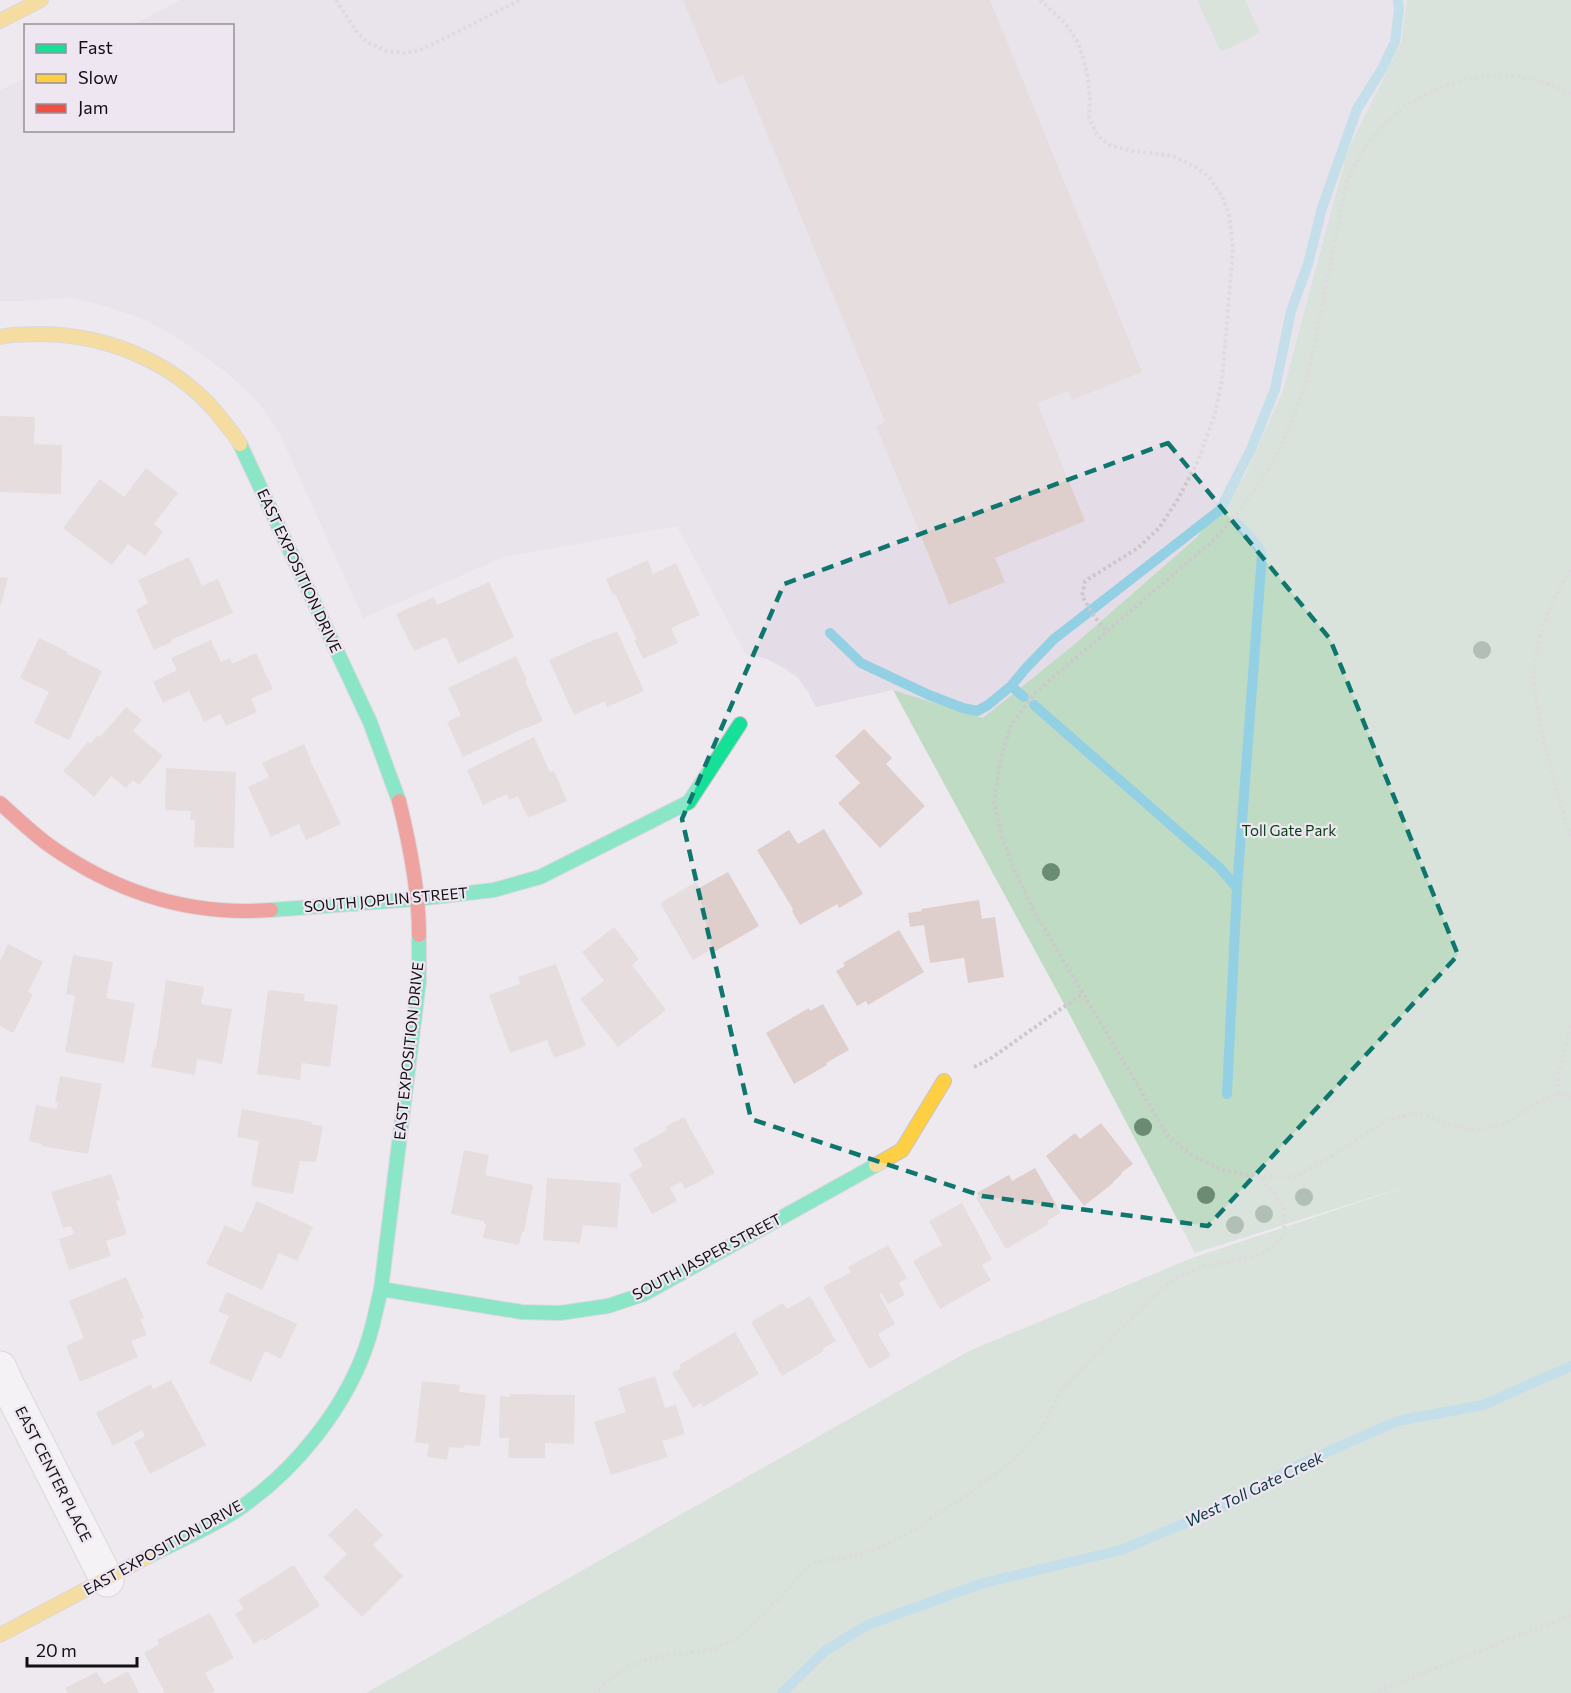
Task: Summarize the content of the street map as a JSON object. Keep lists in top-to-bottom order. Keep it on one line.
{"streets":{"street":["EAST EXPOSITION DRIVE","SOUTH JOPLIN STREET","SOUTH JASPER STREET","EAST CENTER PLACE"]},"crossings":[["EAST EXPOSITION DRIVE","SOUTH JOPLIN STREET"],["EAST EXPOSITION DRIVE","SOUTH JASPER STREET"],["EAST EXPOSITION DRIVE","EAST CENTER PLACE"]],"water":["West Toll Gate Creek"],"parks":["Toll Gate Park"],"legend":["Fast","Slow","Jam"],"scale_bar":"20 m"}
